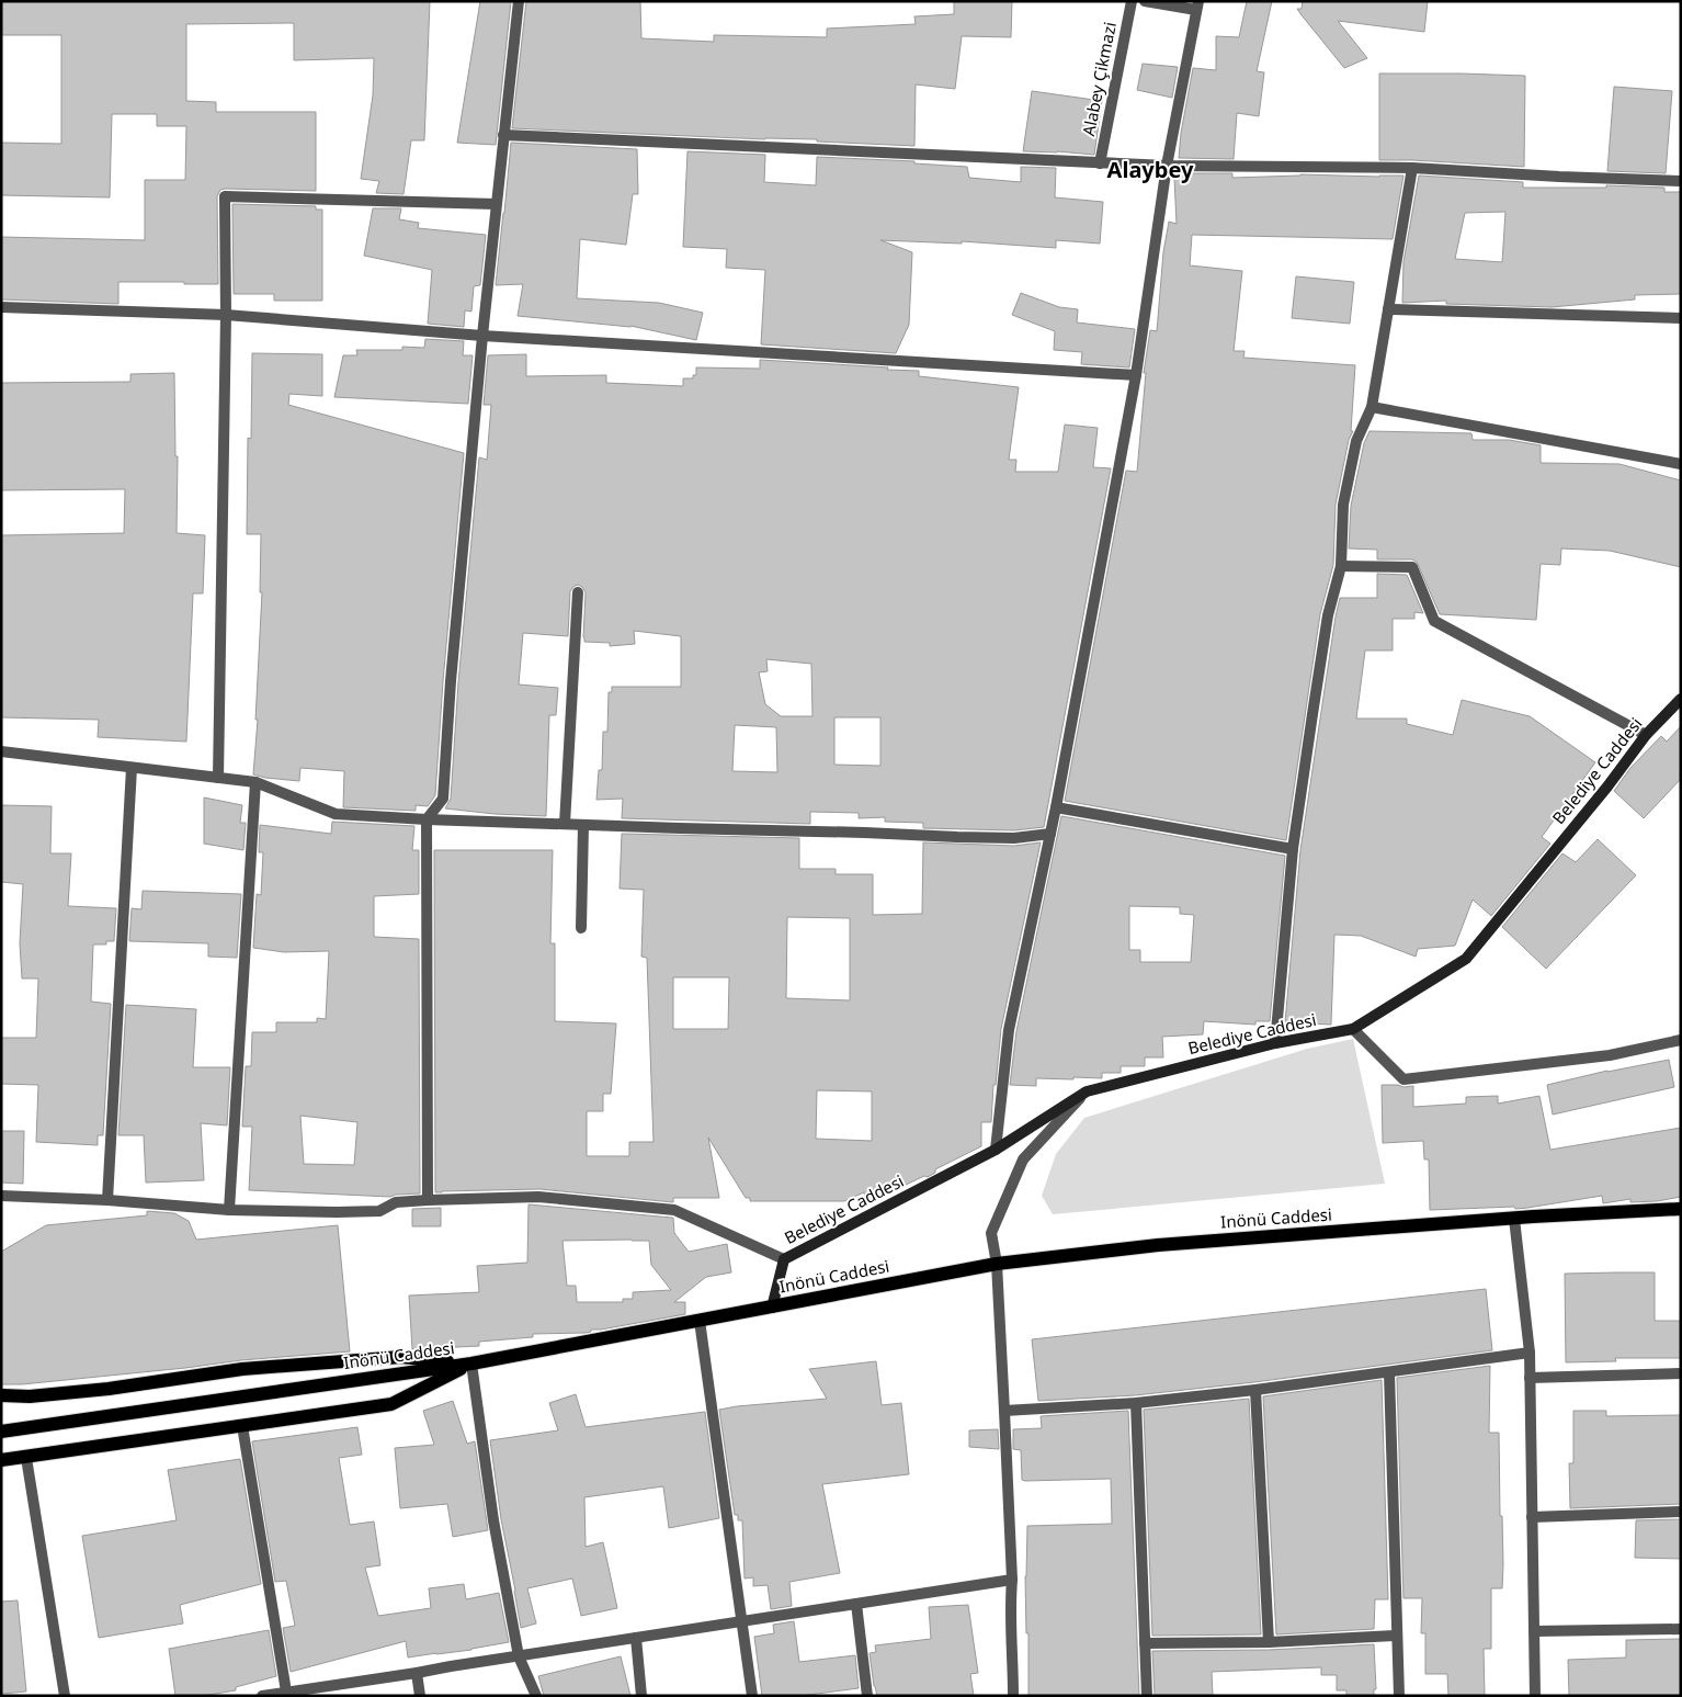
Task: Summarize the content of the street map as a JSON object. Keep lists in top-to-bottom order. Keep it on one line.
{"streets":{"main road":["Inönü Caddesi"],"street":["Alabey Çikmazi","Belediye Caddesi"]},"crossings":[["Belediye Caddesi","Inönü Caddesi"]],"districts":["Alaybey"]}
